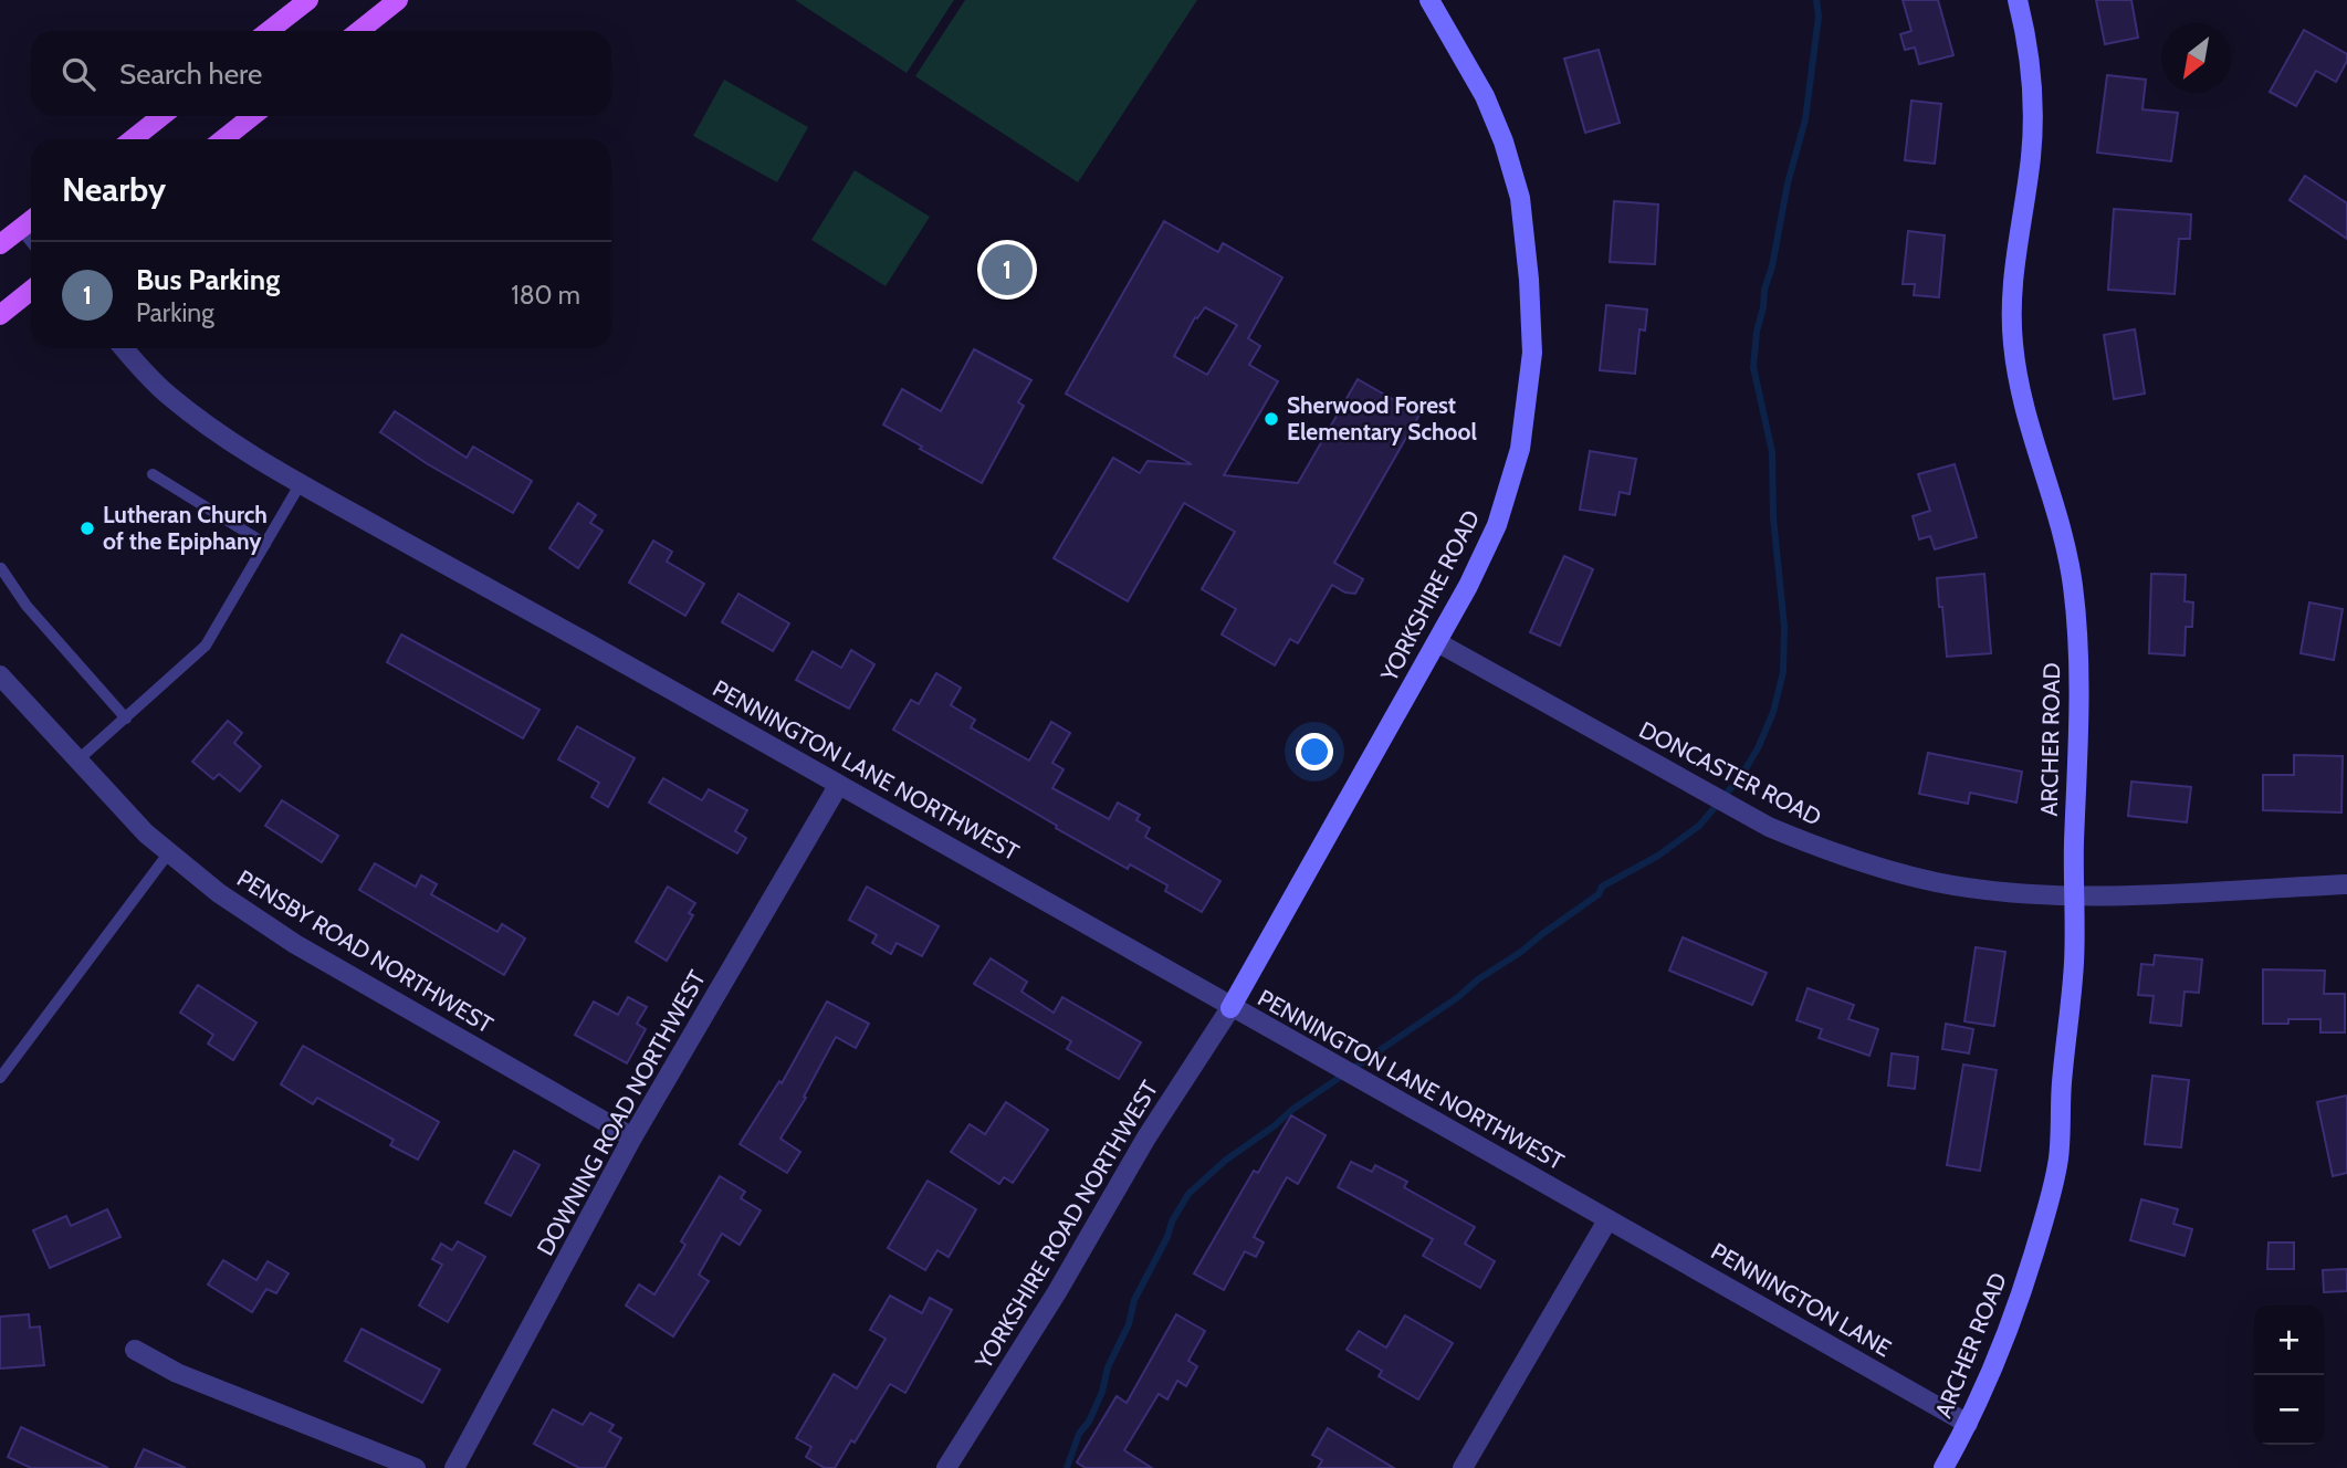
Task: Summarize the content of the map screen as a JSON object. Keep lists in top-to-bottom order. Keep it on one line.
{"streets":{"street":["YORKSHIRE ROAD","ARCHER ROAD","PENNINGTON LANE NORTHWEST","DONCASTER ROAD","PENSBY ROAD NORTHWEST","DOWNING ROAD NORTHWEST","YORKSHIRE ROAD NORTHWEST","PENNINGTON LANE"]},"crossings":[["YORKSHIRE ROAD","PENNINGTON LANE NORTHWEST"],["YORKSHIRE ROAD","DONCASTER ROAD"],["YORKSHIRE ROAD","YORKSHIRE ROAD NORTHWEST"],["ARCHER ROAD","DONCASTER ROAD"],["ARCHER ROAD","PENNINGTON LANE"],["PENNINGTON LANE NORTHWEST","DOWNING ROAD NORTHWEST"],["PENNINGTON LANE NORTHWEST","YORKSHIRE ROAD NORTHWEST"],["PENNINGTON LANE NORTHWEST","PENNINGTON LANE"],["PENSBY ROAD NORTHWEST","DOWNING ROAD NORTHWEST"]],"places":["Sherwood Forest Elementary School","Lutheran Church of the Epiphany"],"north":"bottom left","page":{"search":"Search here","heading":"Nearby","pins":"1","list":[{"mark":"1","name":"Bus Parking","note":"Parking","value":"180 m"}],"map_buttons":["+","−"]}}
